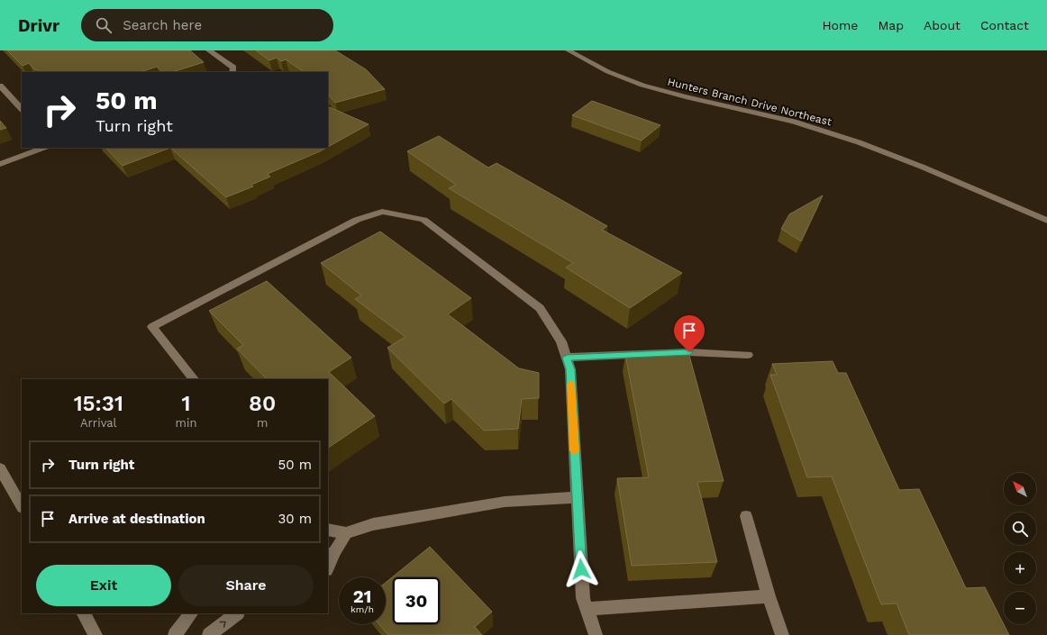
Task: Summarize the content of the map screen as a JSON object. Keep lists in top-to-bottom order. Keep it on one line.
{"streets":{"street":["Hunters Branch Drive Northeast"]},"north":"top left","page":{"header":"Drivr","search":"Search here","nav":["Home","Map","About","Contact"],"turn":["50 m","Turn right"],"eta":["15:31","Arrival","1","min","80","m"],"list":[{"name":"Turn right","value":"50 m"},{"name":"Arrive at destination","value":"30 m"}],"map_buttons":["+","−"],"buttons":["Exit","Share"],"speed":"21 km/h","limit":"30"}}
